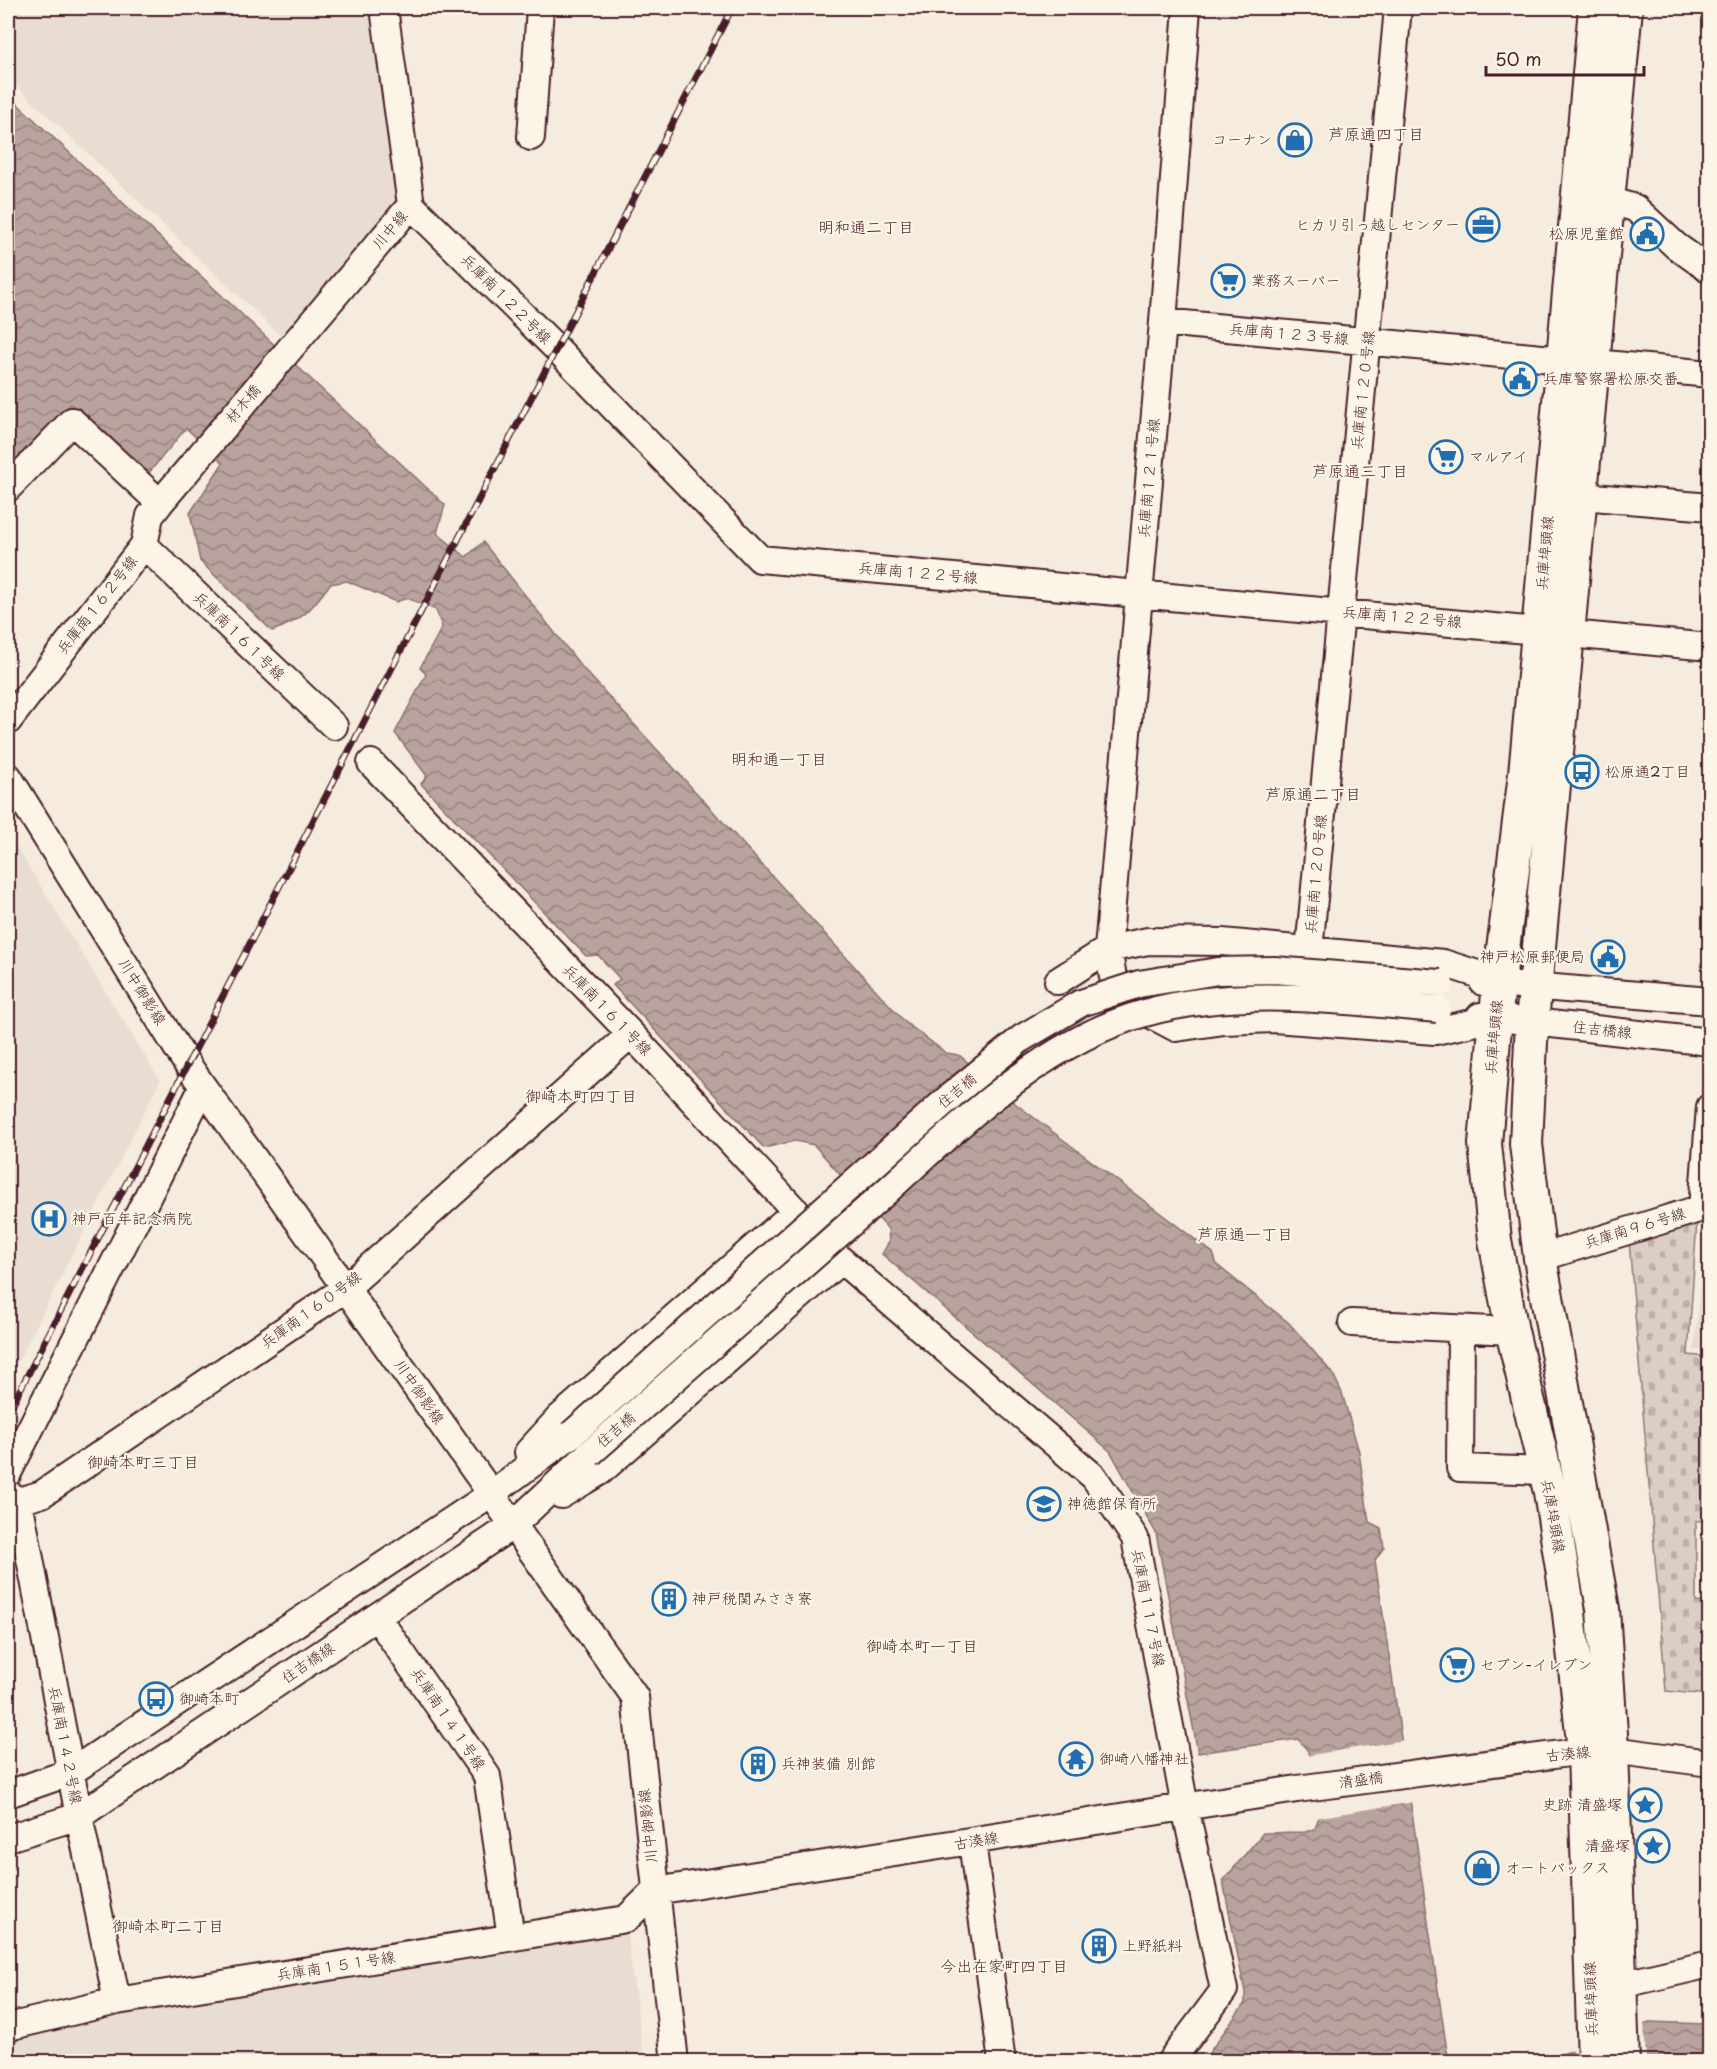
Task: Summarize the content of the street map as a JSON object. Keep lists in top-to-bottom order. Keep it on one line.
{"streets":{"main road":["兵庫埠頭線"],"street":["川中線","兵庫南１２２号線","兵庫南１２３号線","兵庫南１２０号線","材木橋","兵庫南１２１号線","兵庫南１６２号線","兵庫南１６１号線","川中御影線","住吉橋線","住吉橋","兵庫南９６号線","兵庫南１６０号線","兵庫南１１７号線","兵庫南１４１号線","兵庫南１４２号線","古湊線","清盛橋","兵庫南１５１号線"]},"crossings":[["川中線","兵庫南１２２号線"],["川中線","材木橋"],["兵庫南１２２号線","兵庫南１２０号線"],["兵庫南１２２号線","兵庫南１２１号線"],["兵庫南１２２号線","兵庫埠頭線"],["兵庫南１２３号線","兵庫南１２０号線"],["兵庫南１２３号線","兵庫南１２１号線"],["兵庫南１２３号線","兵庫埠頭線"],["材木橋","兵庫南１６２号線"],["兵庫南１２１号線","兵庫埠頭線"],["兵庫南１２１号線","住吉橋線"],["兵庫南１２１号線","住吉橋"],["兵庫埠頭線","住吉橋線"],["兵庫埠頭線","住吉橋"],["兵庫埠頭線","兵庫南９６号線"],["兵庫埠頭線","古湊線"],["兵庫南１６２号線","兵庫南１６１号線"],["兵庫南１６１号線","兵庫南１６０号線"],["兵庫南１６１号線","兵庫南１１７号線"],["川中御影線","住吉橋線"],["川中御影線","住吉橋"],["川中御影線","兵庫南１６０号線"],["川中御影線","古湊線"],["川中御影線","兵庫南１５１号線"],["住吉橋線","住吉橋"],["住吉橋線","兵庫南１４１号線"],["住吉橋線","兵庫南１４２号線"],["兵庫南１６０号線","兵庫南１４２号線"],["兵庫南１１７号線","古湊線"],["兵庫南１４１号線","兵庫南１５１号線"],["兵庫南１４２号線","兵庫南１５１号線"],["古湊線","清盛橋"],["古湊線","兵庫南１５１号線"]],"districts":["芦原通四丁目","明和通二丁目","芦原通三丁目","明和通一丁目","芦原通二丁目","御崎本町四丁目","芦原通一丁目","御崎本町三丁目","御崎本町一丁目","御崎本町二丁目","今出在家町四丁目"],"places":{"shop":["コーナン","オートバックス"],"office":["ヒカリ引っ越しセンター"],"public building":["松原児童館","兵庫警察署松原交番","神戸松原郵便局"],"supermarket":["業務スーパー","マルアイ","セブン-イレブン"],"bus stop":["松原通2丁目","御崎本町"],"hospital":["神戸百年記念病院"],"school or university":["神徳館保育所"],"building":["神戸税関みさき寮","兵神装備 別館","上野紙料"],"temple":["御崎八幡神社"],"place":["史跡 清盛塚","清盛塚"]},"scale_bar":"50 m"}
